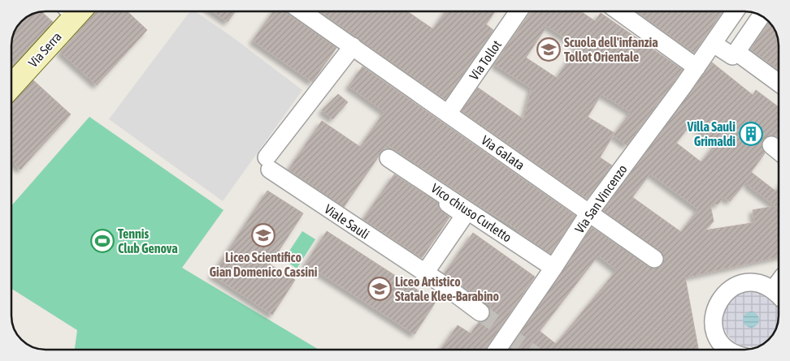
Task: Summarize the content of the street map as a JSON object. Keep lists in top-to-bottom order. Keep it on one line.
{"streets":{"main road":["Via Serra"],"street":["Via Tollot","Via Galata","Via San Vincenzo","Vico chiuso Curletto","Viale Sauli"]},"crossings":[["Via Tollot","Via Galata"],["Via Galata","Via San Vincenzo"],["Via Galata","Viale Sauli"],["Via San Vincenzo","Vico chiuso Curletto"]],"places":{"school or university":["Scuola dell'infanzia Tollot Orientale","Liceo Scientifico Gian Domenico Cassini","Liceo Artistico Statale Klee-Barabino"],"building":["Villa Sauli Grimaldi"],"sports":["Tennis Club Genova"]}}
